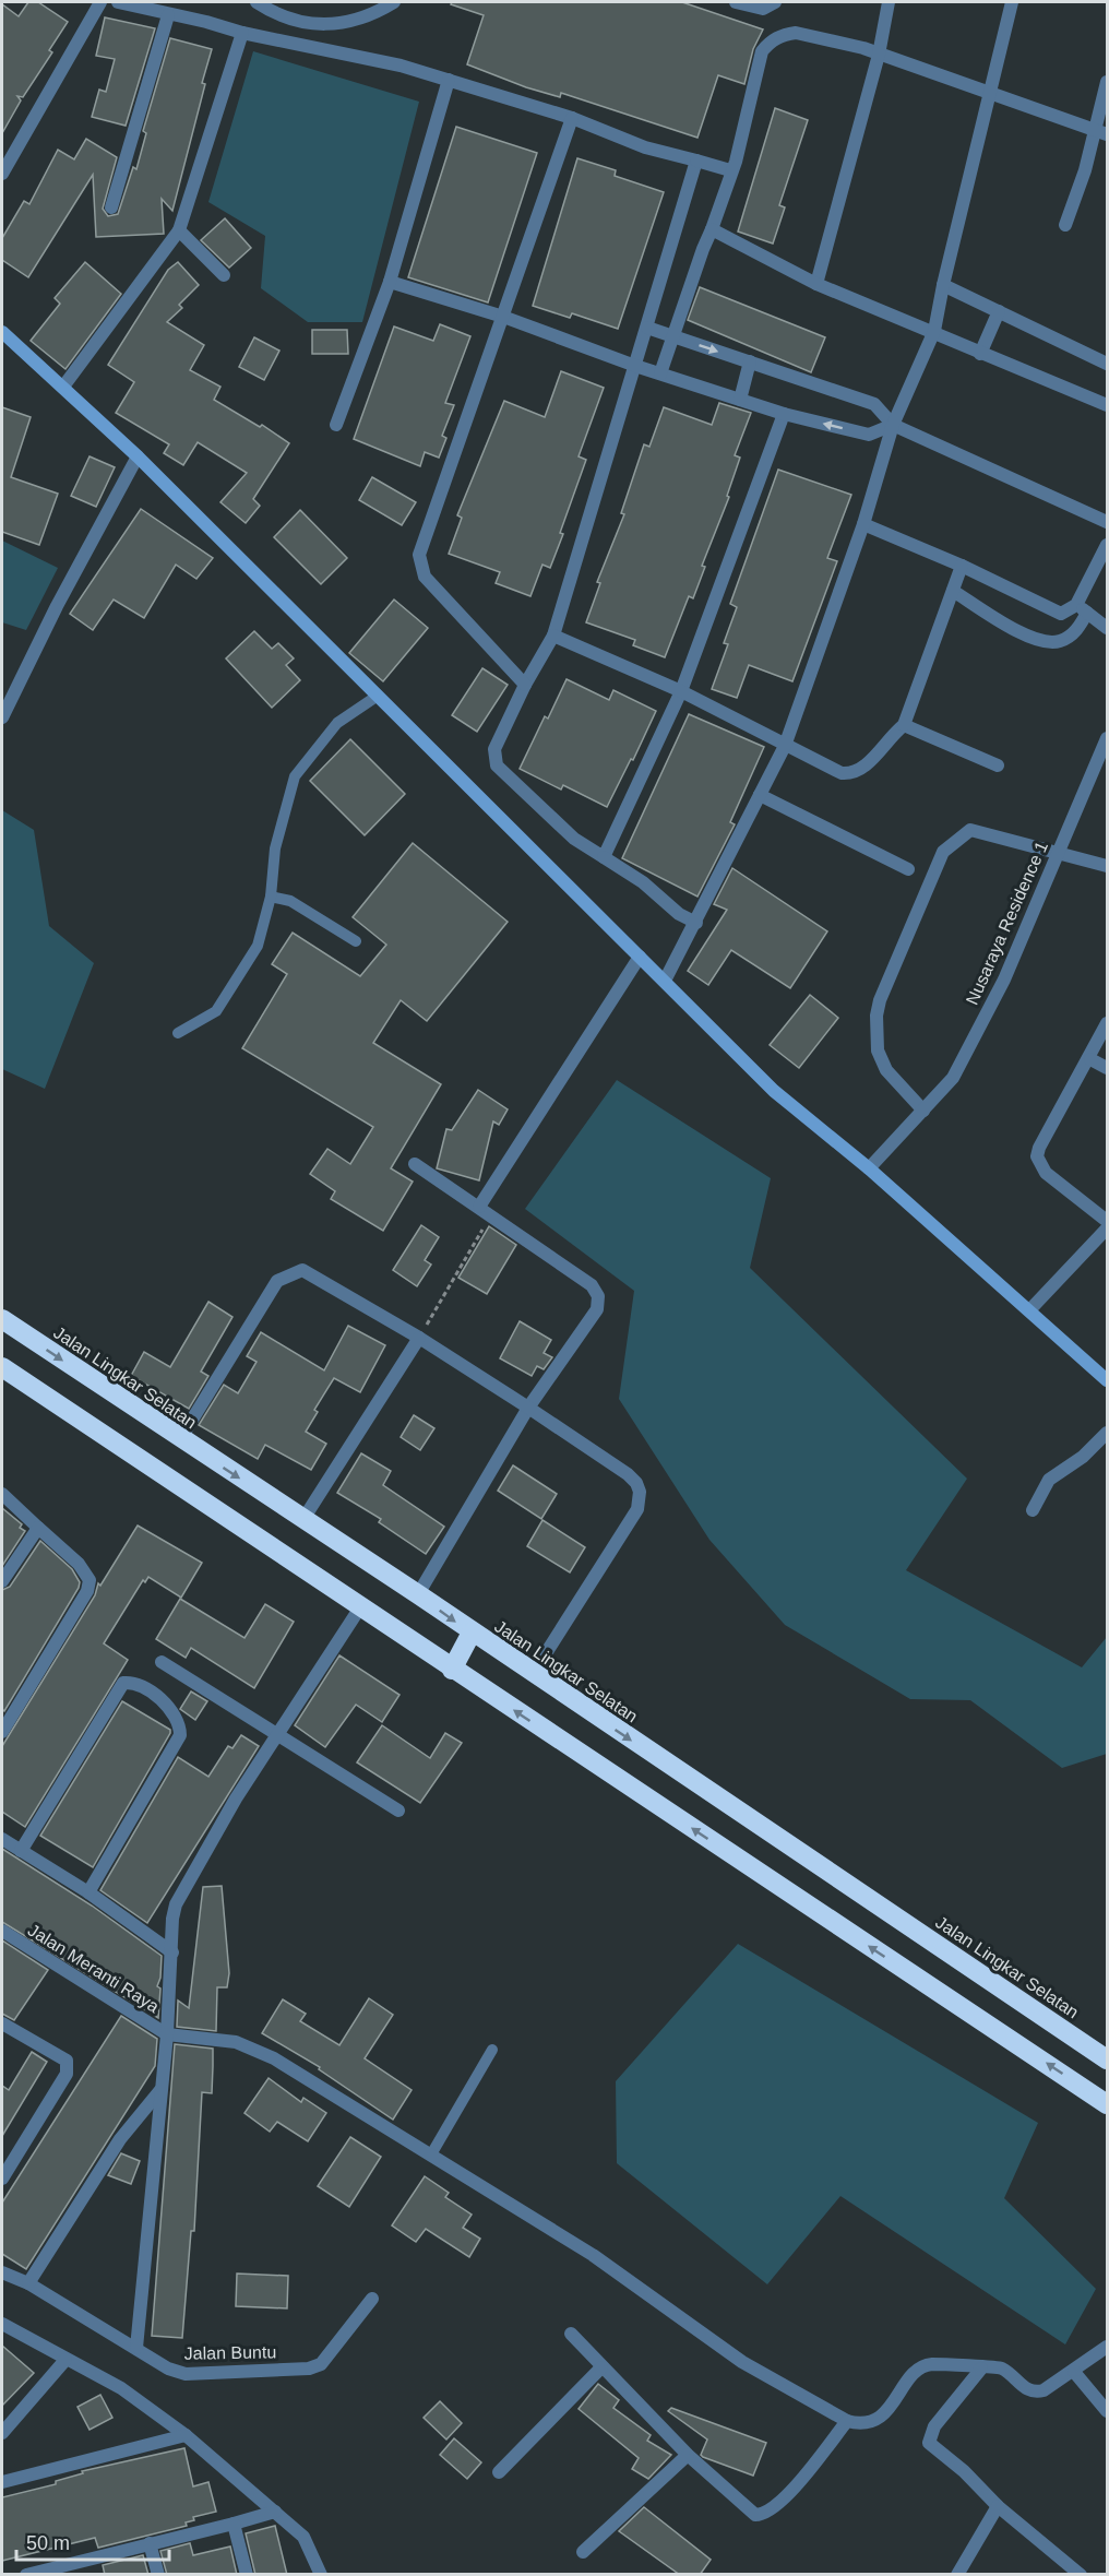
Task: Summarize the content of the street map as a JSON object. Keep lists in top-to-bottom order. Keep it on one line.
{"streets":{"highway":["Jalan Lingkar Selatan"],"street":["Nusaraya Residence 1","Jalan Meranti Raya","Jalan Buntu"]},"scale_bar":"50 m"}
